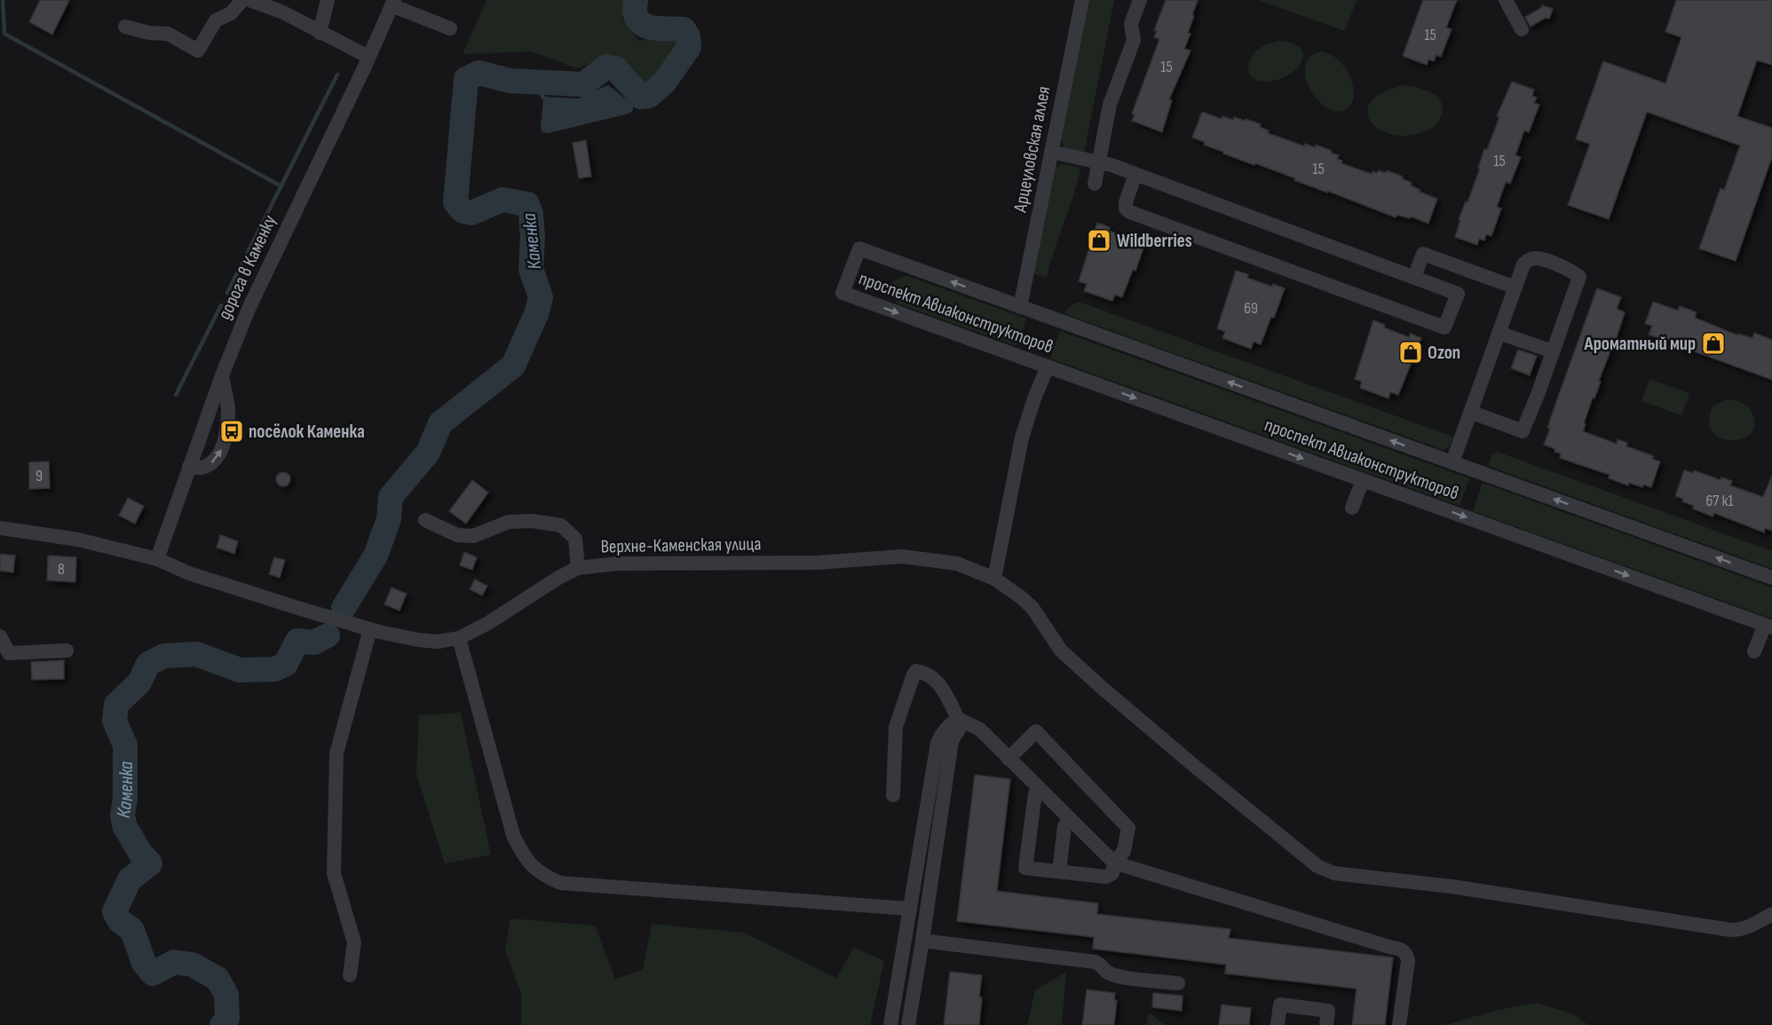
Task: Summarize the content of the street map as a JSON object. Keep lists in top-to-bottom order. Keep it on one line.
{"streets":{"street":["Арцеуловская аллея","дорога в Каменку","проспект Авиаконструкторов","Верхне-Каменская улица"]},"crossings":[["Арцеуловская аллея","проспект Авиаконструкторов"],["дорога в Каменку","Верхне-Каменская улица"]],"water":["Каменка"],"places":{"shop":["Wildberries","Ароматный мир","Ozon"],"bus stop":["посёлок Каменка"]},"house_numbers":["15","15","15","15","69","9","67 к1","8"]}
